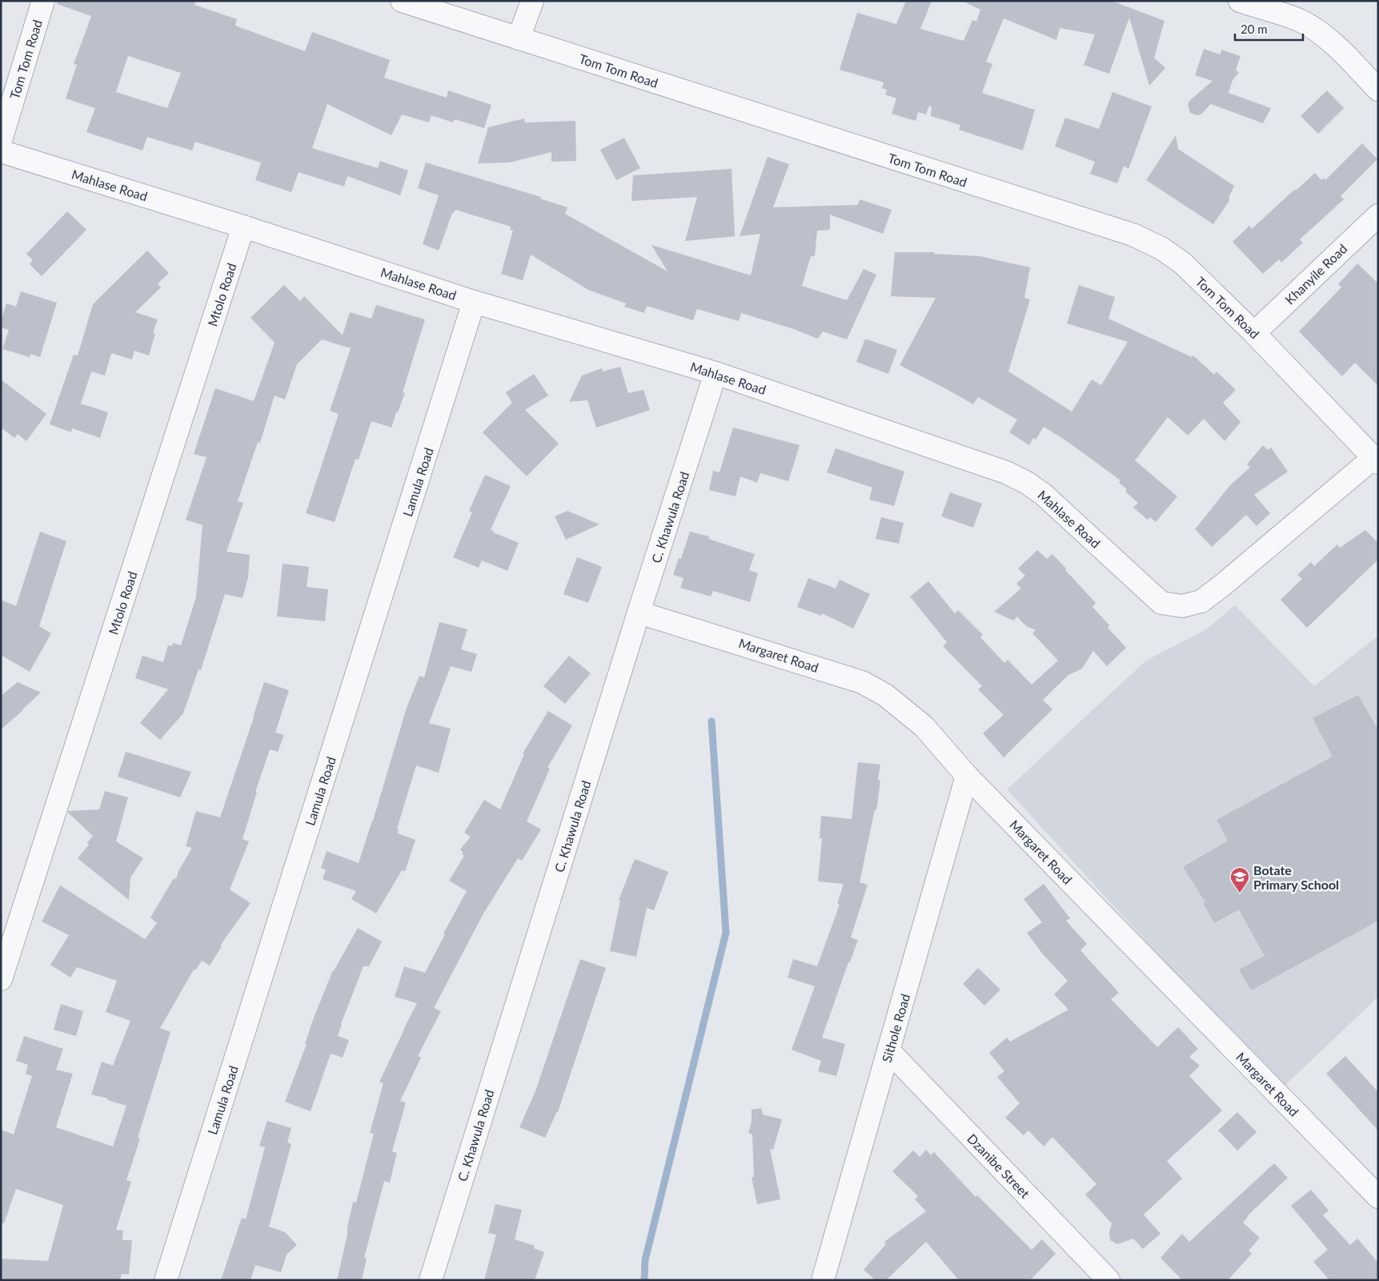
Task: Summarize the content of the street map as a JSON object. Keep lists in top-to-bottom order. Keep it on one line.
{"streets":{"street":["Tom Tom Road","Mahlase Road","Khanyile Road","Mtolo Road","Lamula Road","C. Khawula Road","Margaret Road","Sithole Road","Dzanibe Street"]},"crossings":[["Tom Tom Road","Mahlase Road"],["Tom Tom Road","Khanyile Road"],["Mahlase Road","Mtolo Road"],["Mahlase Road","Lamula Road"],["Mahlase Road","C. Khawula Road"],["C. Khawula Road","Margaret Road"],["Margaret Road","Sithole Road"],["Sithole Road","Dzanibe Street"]],"places":{"school or university":["Botate Primary School"]},"scale_bar":"20 m"}
